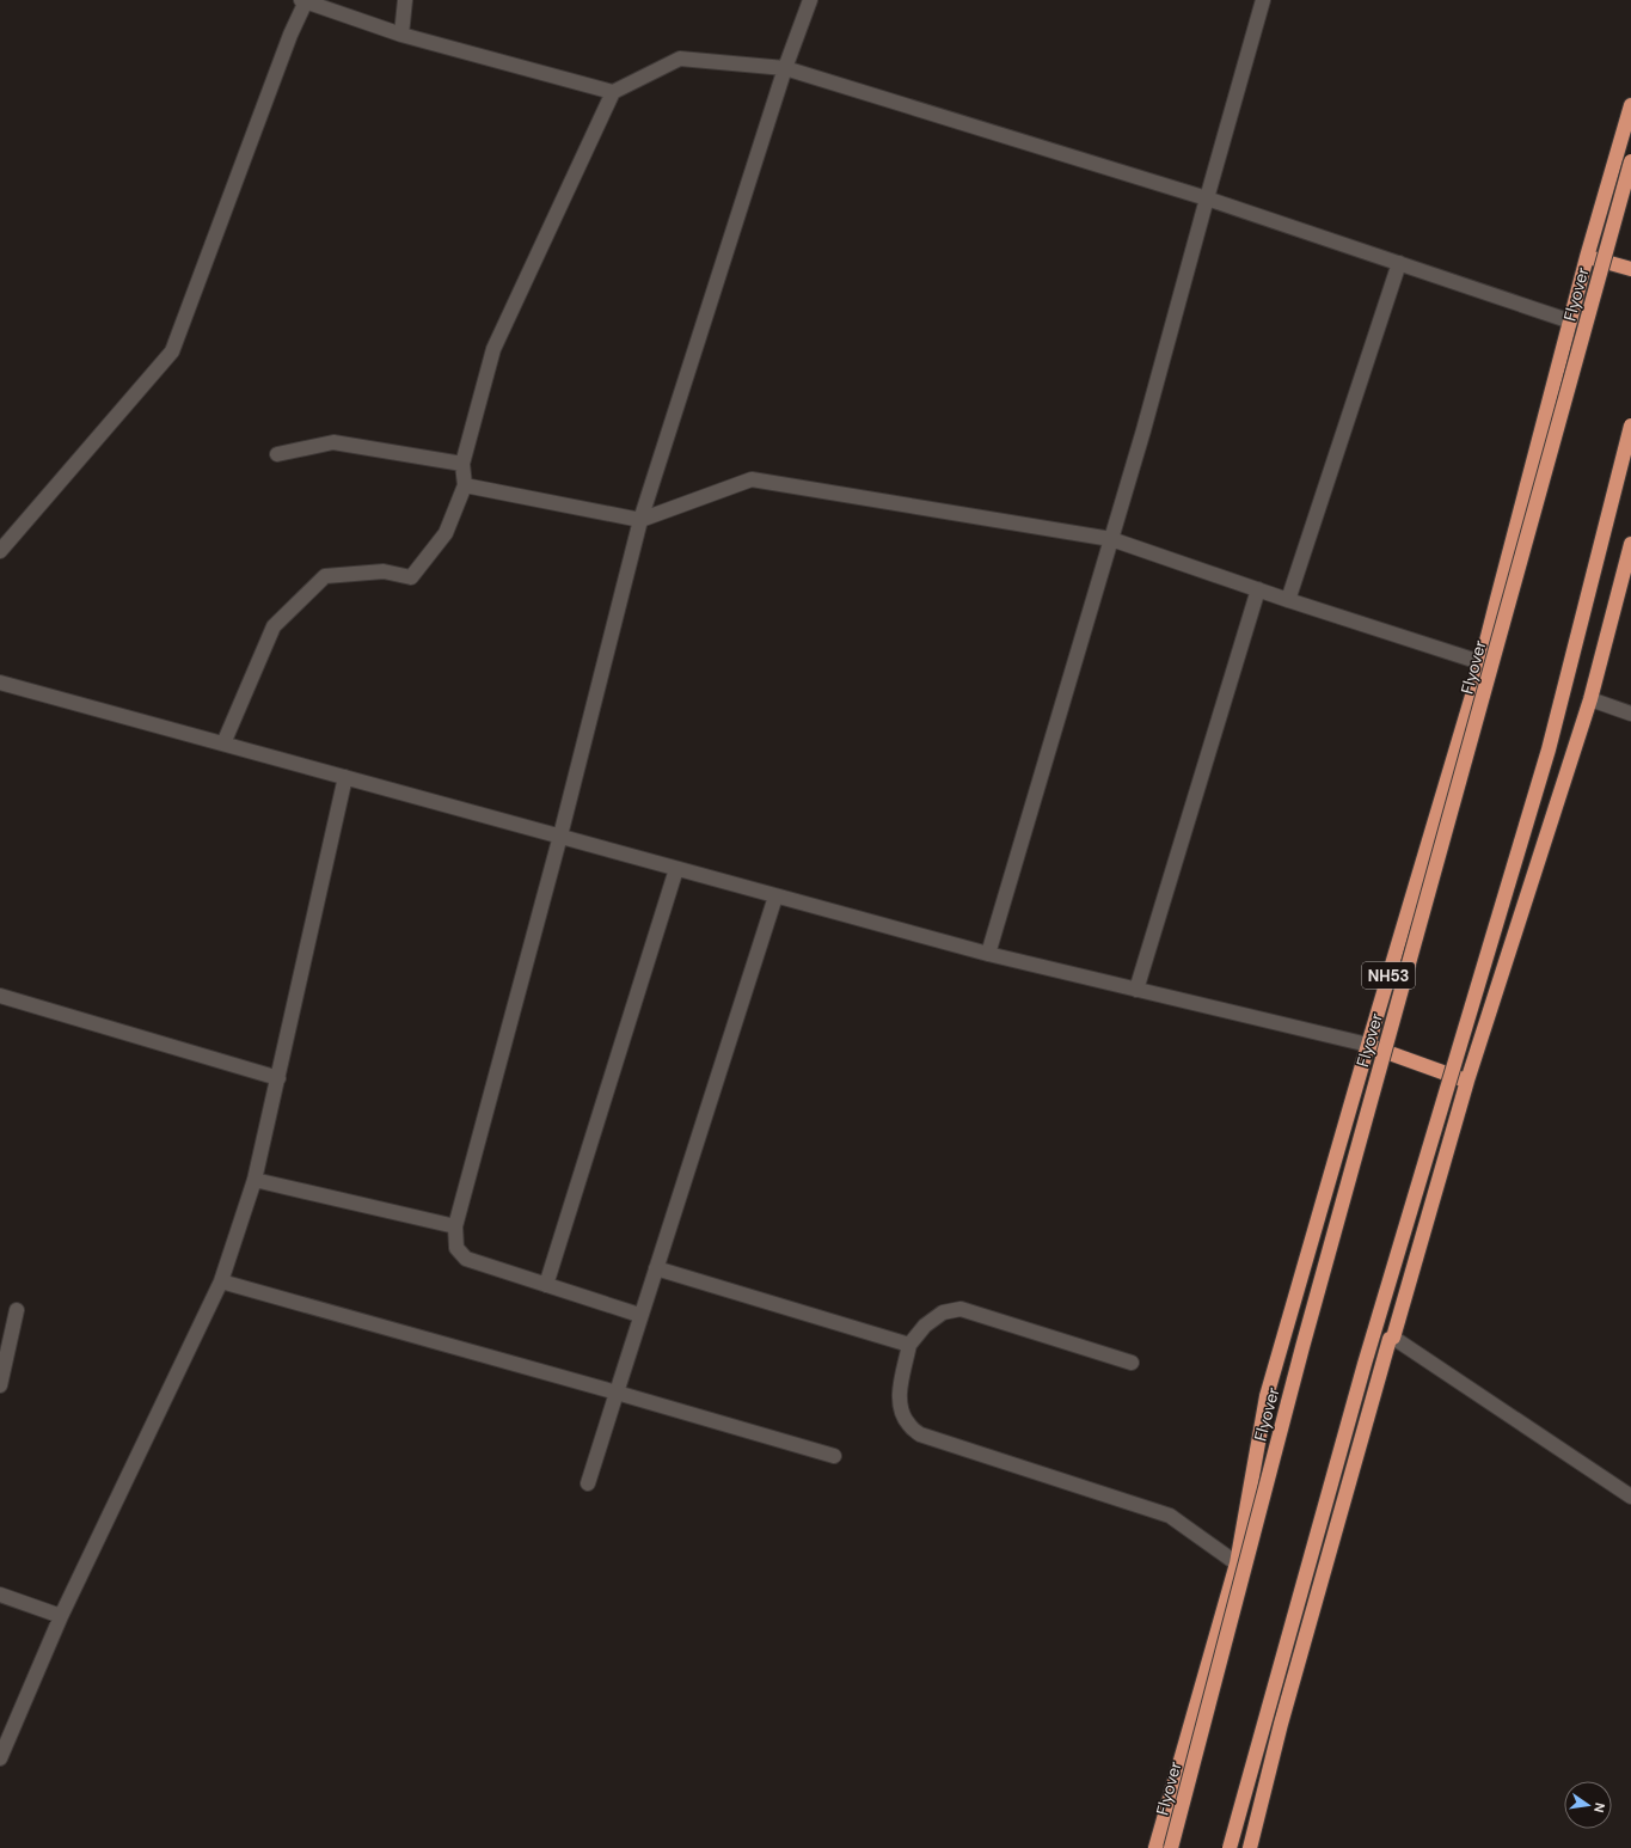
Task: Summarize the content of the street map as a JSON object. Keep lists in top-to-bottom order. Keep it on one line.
{"streets":{"highway":["Flyover","NH53"]},"north":"right"}
